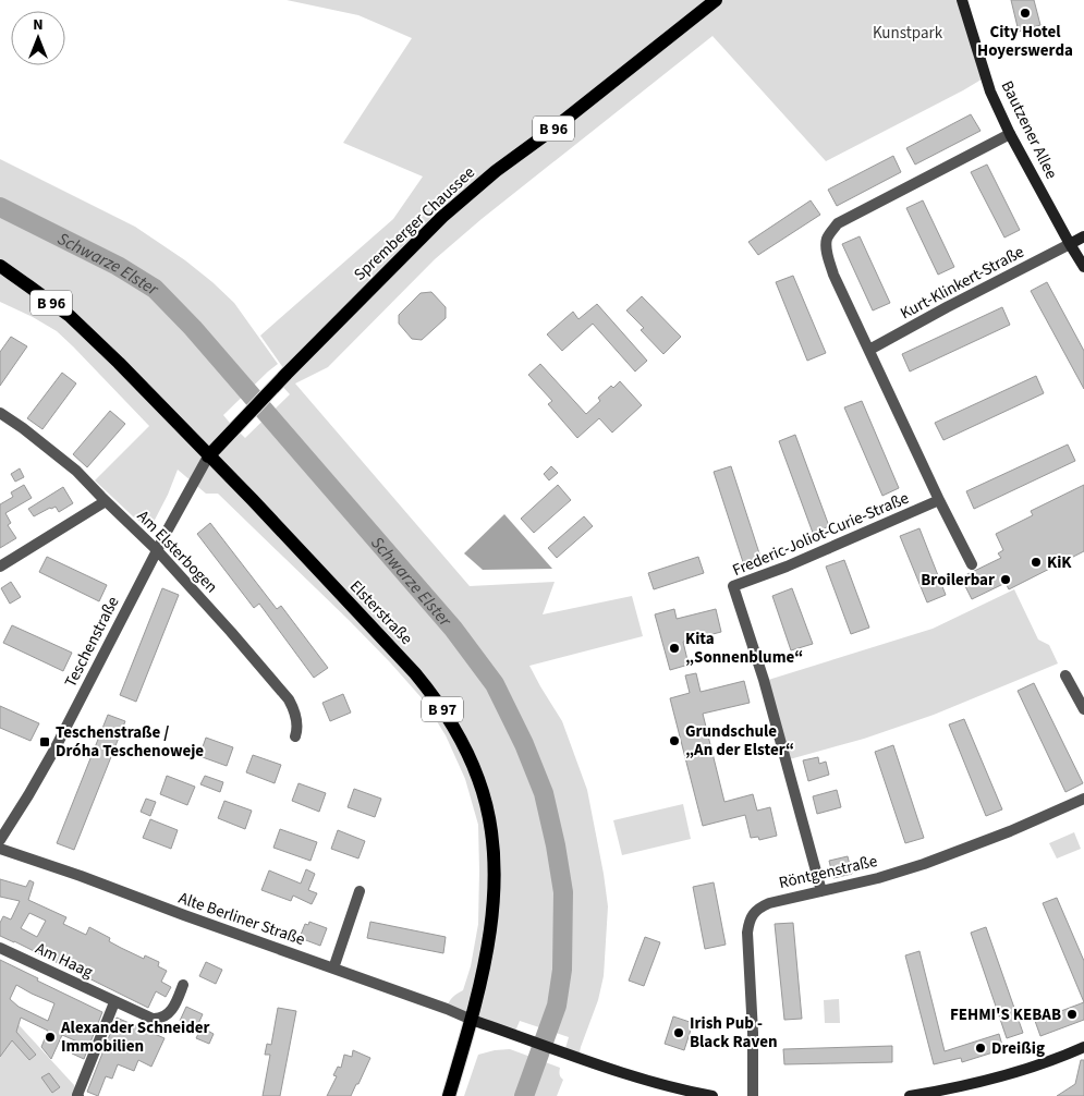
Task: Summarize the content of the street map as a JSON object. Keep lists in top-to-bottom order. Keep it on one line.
{"streets":{"main road":["B 96","Spremberger Chaussee","Elsterstraße","B 97"],"street":["Bautzener Allee","Kurt-Klinkert-Straße","Frederic-Joliot-Curie-Straße","Am Elsterbogen","Teschenstraße","Röntgenstraße","Alte Berliner Straße","Am Haag"]},"crossings":[["Bautzener Allee","Kurt-Klinkert-Straße"],["Spremberger Chaussee","Elsterstraße"],["Spremberger Chaussee","Teschenstraße"],["Frederic-Joliot-Curie-Straße","Röntgenstraße"],["Am Elsterbogen","Teschenstraße"],["Elsterstraße","Teschenstraße"],["Elsterstraße","Alte Berliner Straße"]],"water":["Schwarze Elster"],"parks":["Kunstpark"],"places":{"other":["City Hotel Hoyerswerda","KiK","Broilerbar","Kita „Sonnenblume“","Grundschule „An der Elster“","FEHMI'S KEBAB","Irish Pub - Black Raven","Alexander Schneider Immobilien","Dreißig"],"transit":["Teschenstraße / Dróha Teschenoweje"]},"north":"top"}
